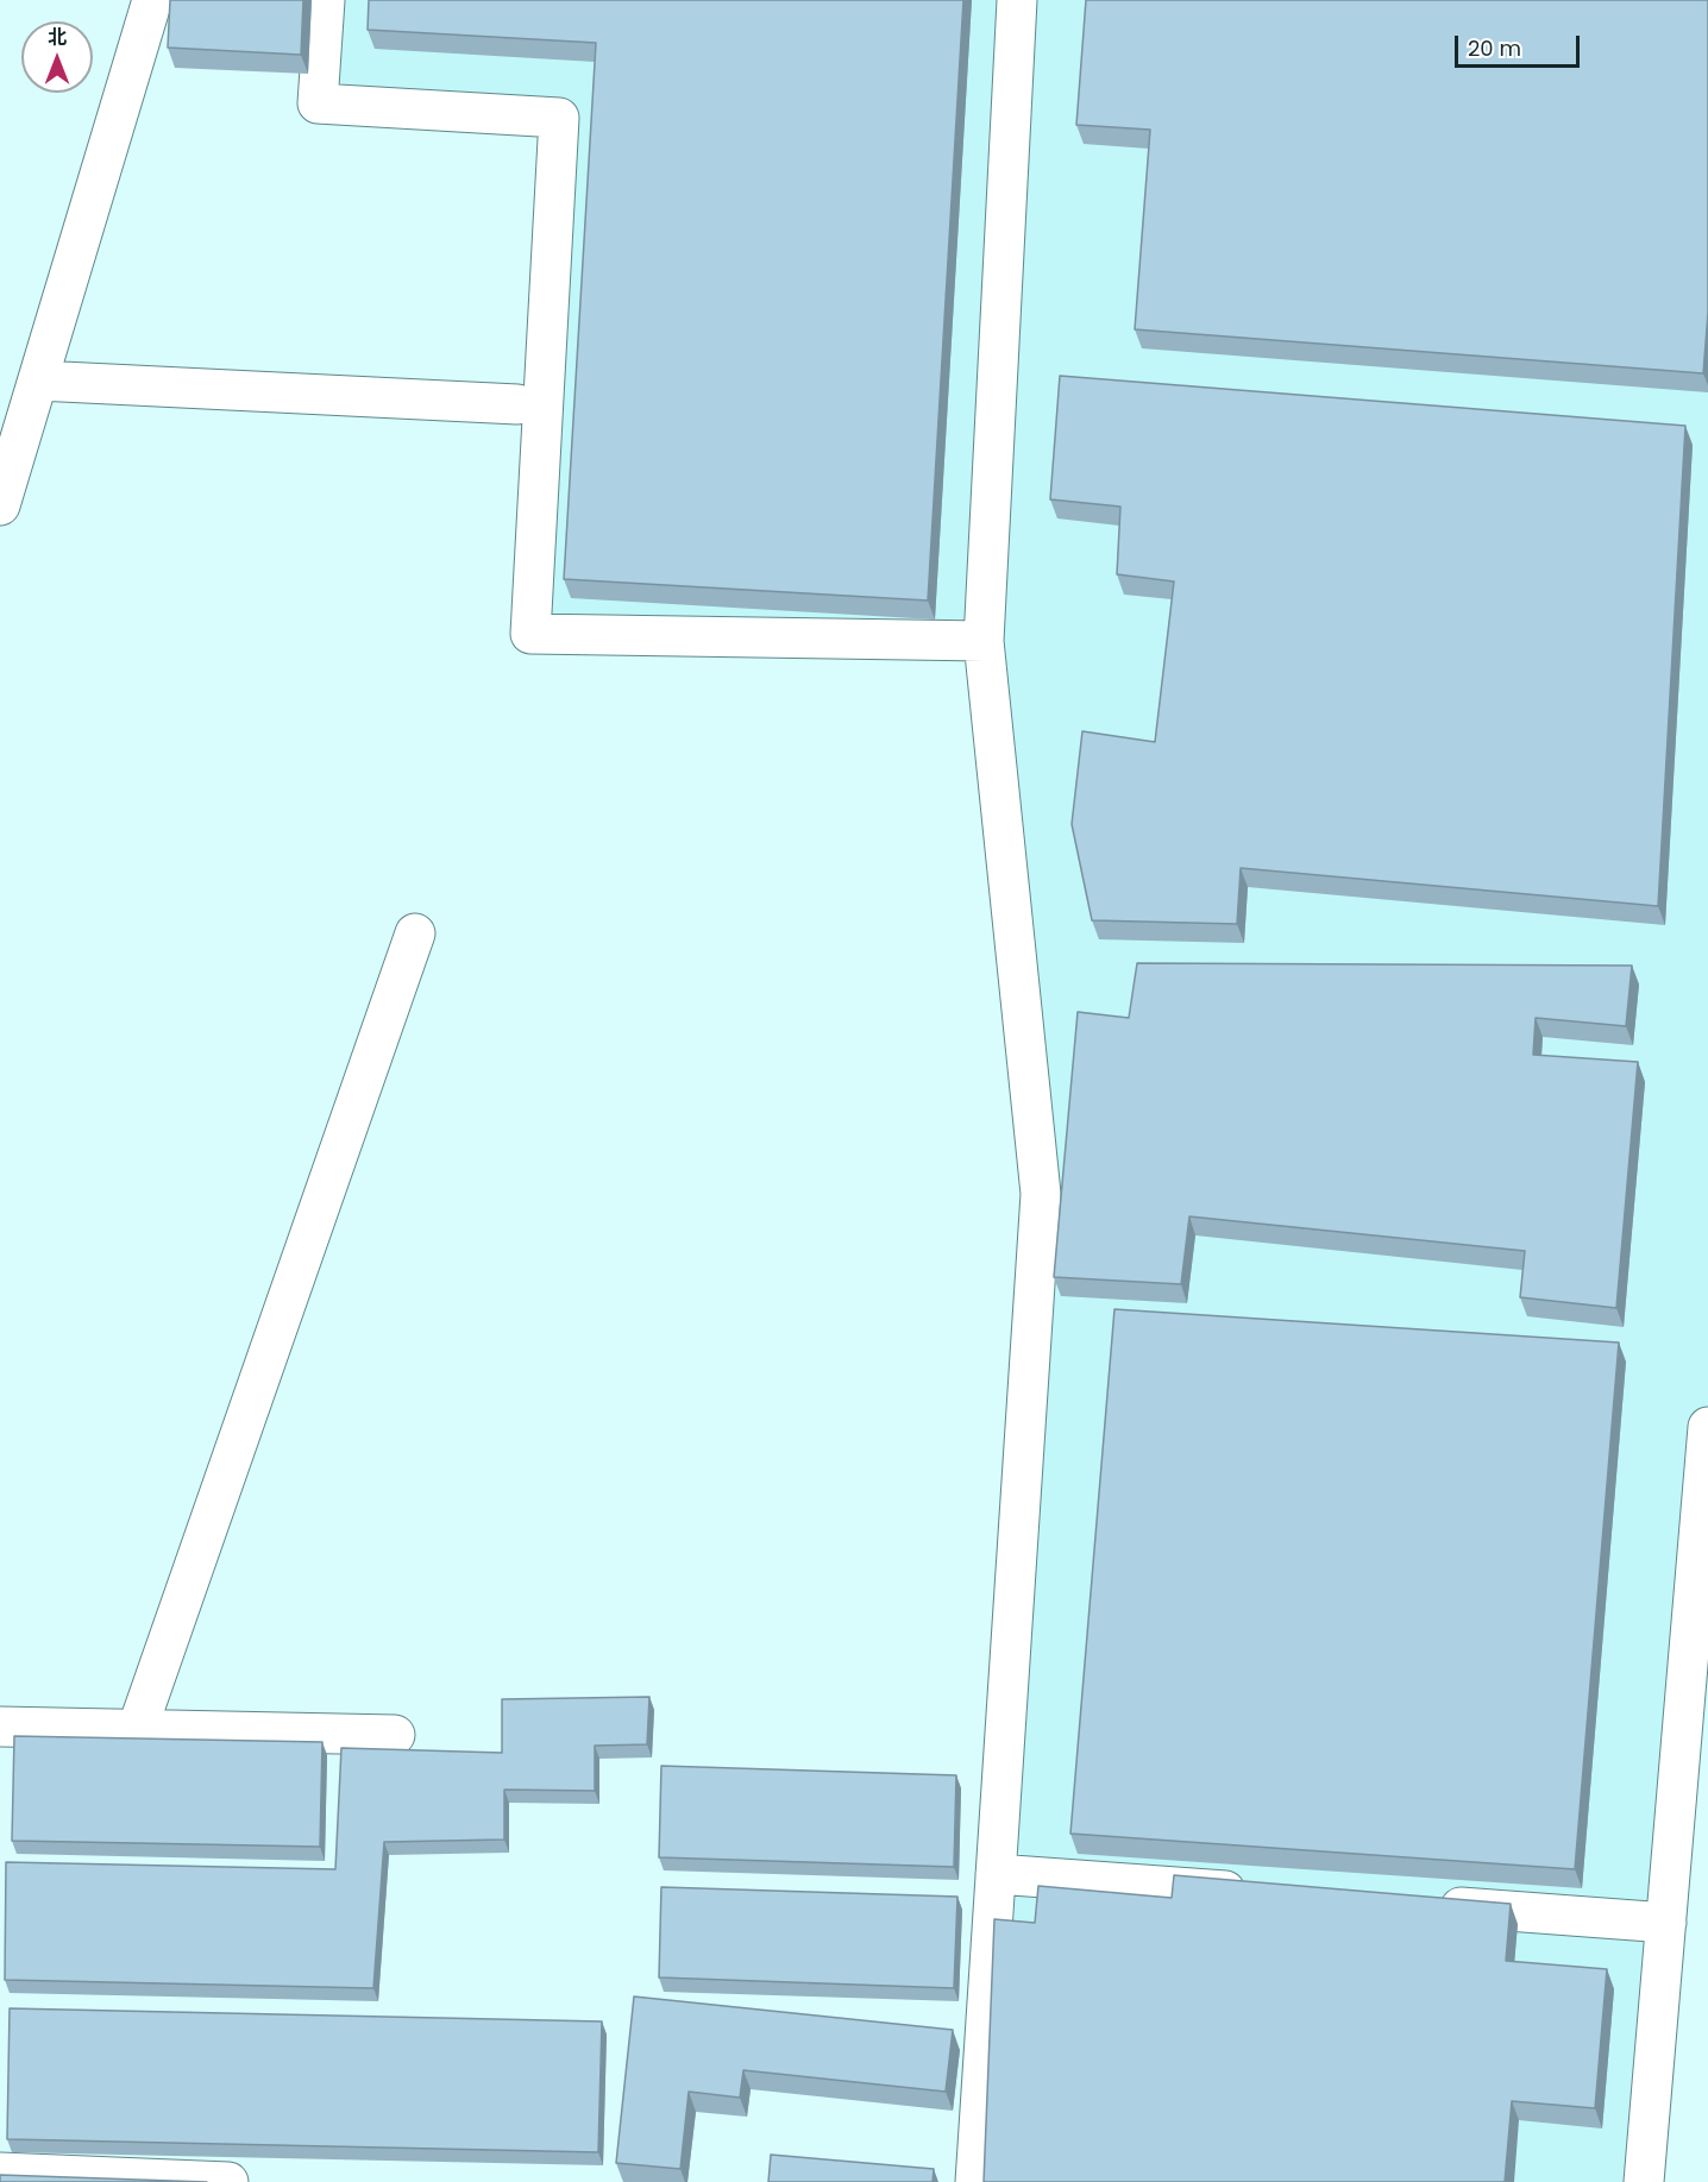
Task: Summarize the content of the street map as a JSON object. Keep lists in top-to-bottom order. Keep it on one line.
{"scale_bar":"20 m","north":"top"}
